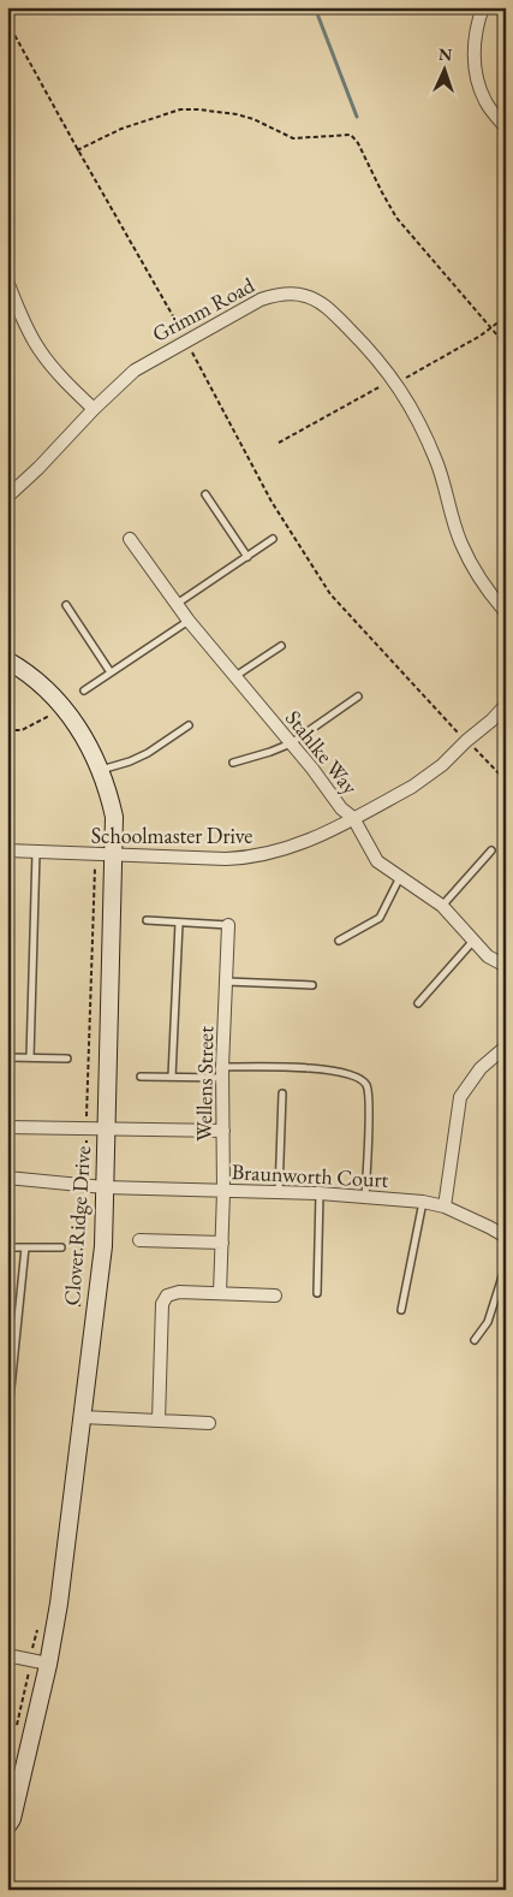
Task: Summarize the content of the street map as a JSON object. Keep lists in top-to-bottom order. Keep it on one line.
{"streets":{"street":["Grimm Road","Stahlke Way","Schoolmaster Drive","Wellens Street","Braunworth Court","Clover Ridge Drive"]},"crossings":[["Stahlke Way","Schoolmaster Drive"],["Schoolmaster Drive","Clover Ridge Drive"],["Wellens Street","Braunworth Court"],["Braunworth Court","Clover Ridge Drive"]],"north":"top"}
